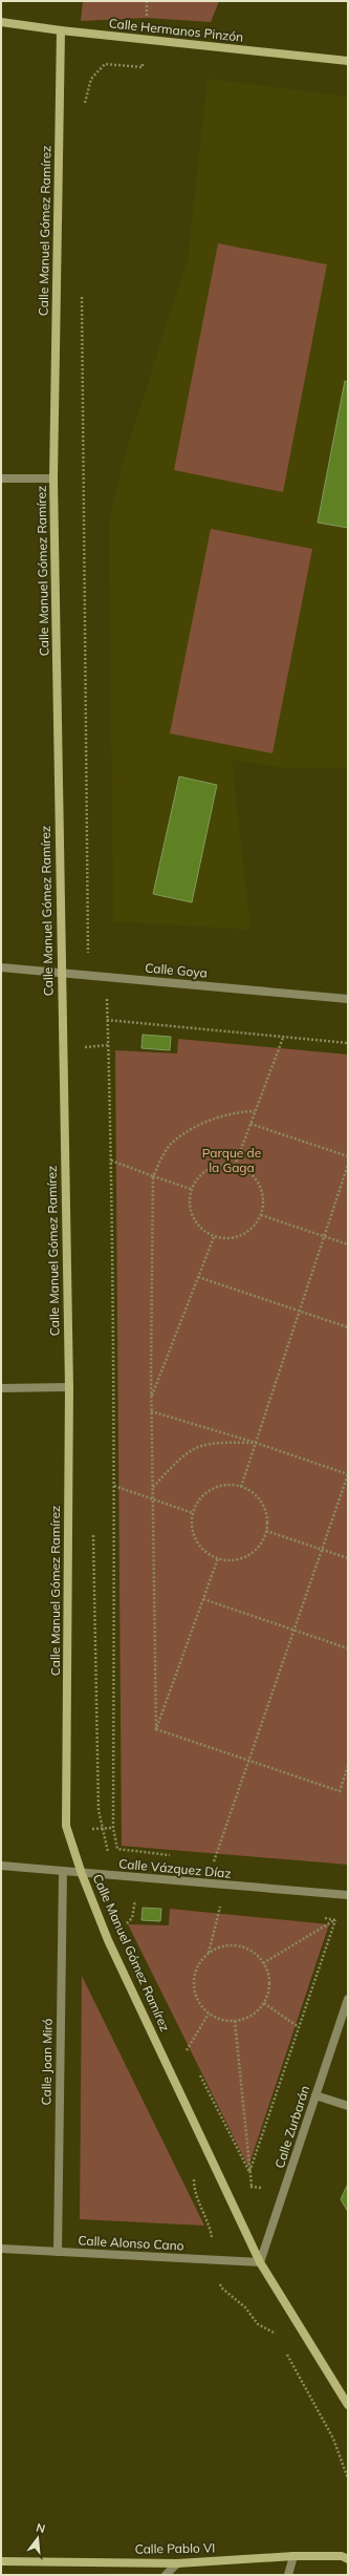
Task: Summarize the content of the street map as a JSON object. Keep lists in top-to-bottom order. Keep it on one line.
{"streets":{"street":["Calle Hermanos Pinzón","Calle Manuel Gómez Ramírez","Calle Goya","Calle Vázquez Díaz","Calle Joan Miró","Calle Zurbarán","Calle Alonso Cano","Calle Pablo VI"]},"crossings":[["Calle Hermanos Pinzón","Calle Manuel Gómez Ramírez"],["Calle Manuel Gómez Ramírez","Calle Goya"],["Calle Manuel Gómez Ramírez","Calle Vázquez Díaz"],["Calle Manuel Gómez Ramírez","Calle Zurbarán"],["Calle Manuel Gómez Ramírez","Calle Alonso Cano"],["Calle Vázquez Díaz","Calle Joan Miró"],["Calle Joan Miró","Calle Alonso Cano"],["Calle Zurbarán","Calle Alonso Cano"]],"parks":["Parque de la Gaga"],"north":"top"}
